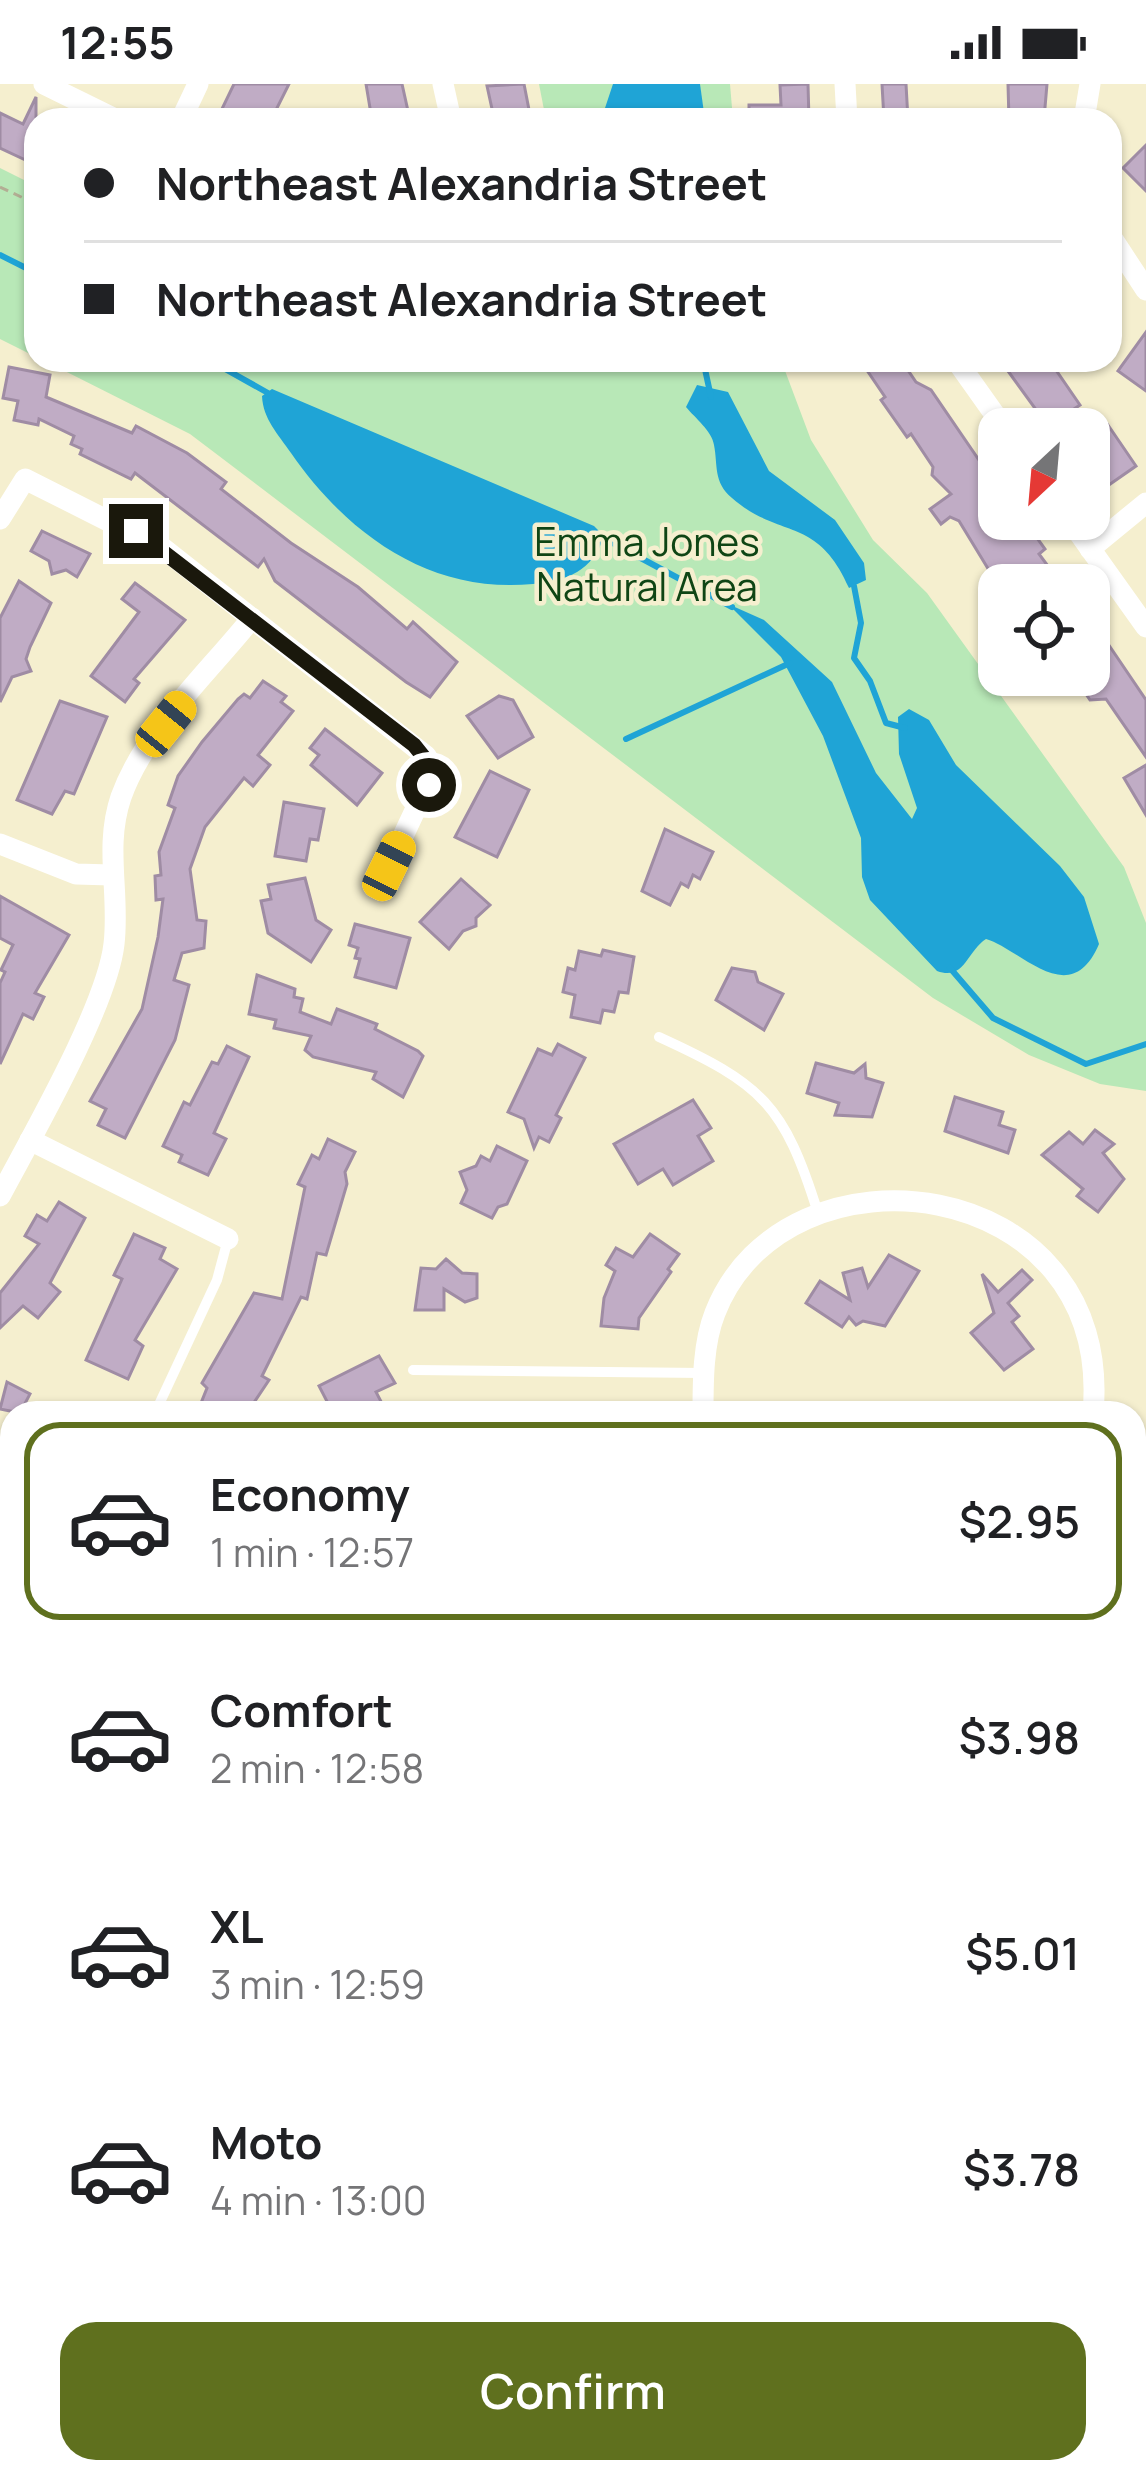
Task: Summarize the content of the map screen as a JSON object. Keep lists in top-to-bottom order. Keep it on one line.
{"parks":["Emma Jones Natural Area"],"north":"bottom left","page":{"status":"12:55","banner":["Northeast Alexandria Street","Northeast Alexandria Street"],"list":[{"name":"Economy","note":"1 min · 12:57","value":"$2.95"},{"name":"Comfort","note":"2 min · 12:58","value":"$3.98"},{"name":"XL","note":"3 min · 12:59","value":"$5.01"},{"name":"Moto","note":"4 min · 13:00","value":"$3.78"}],"buttons":"Confirm"}}
